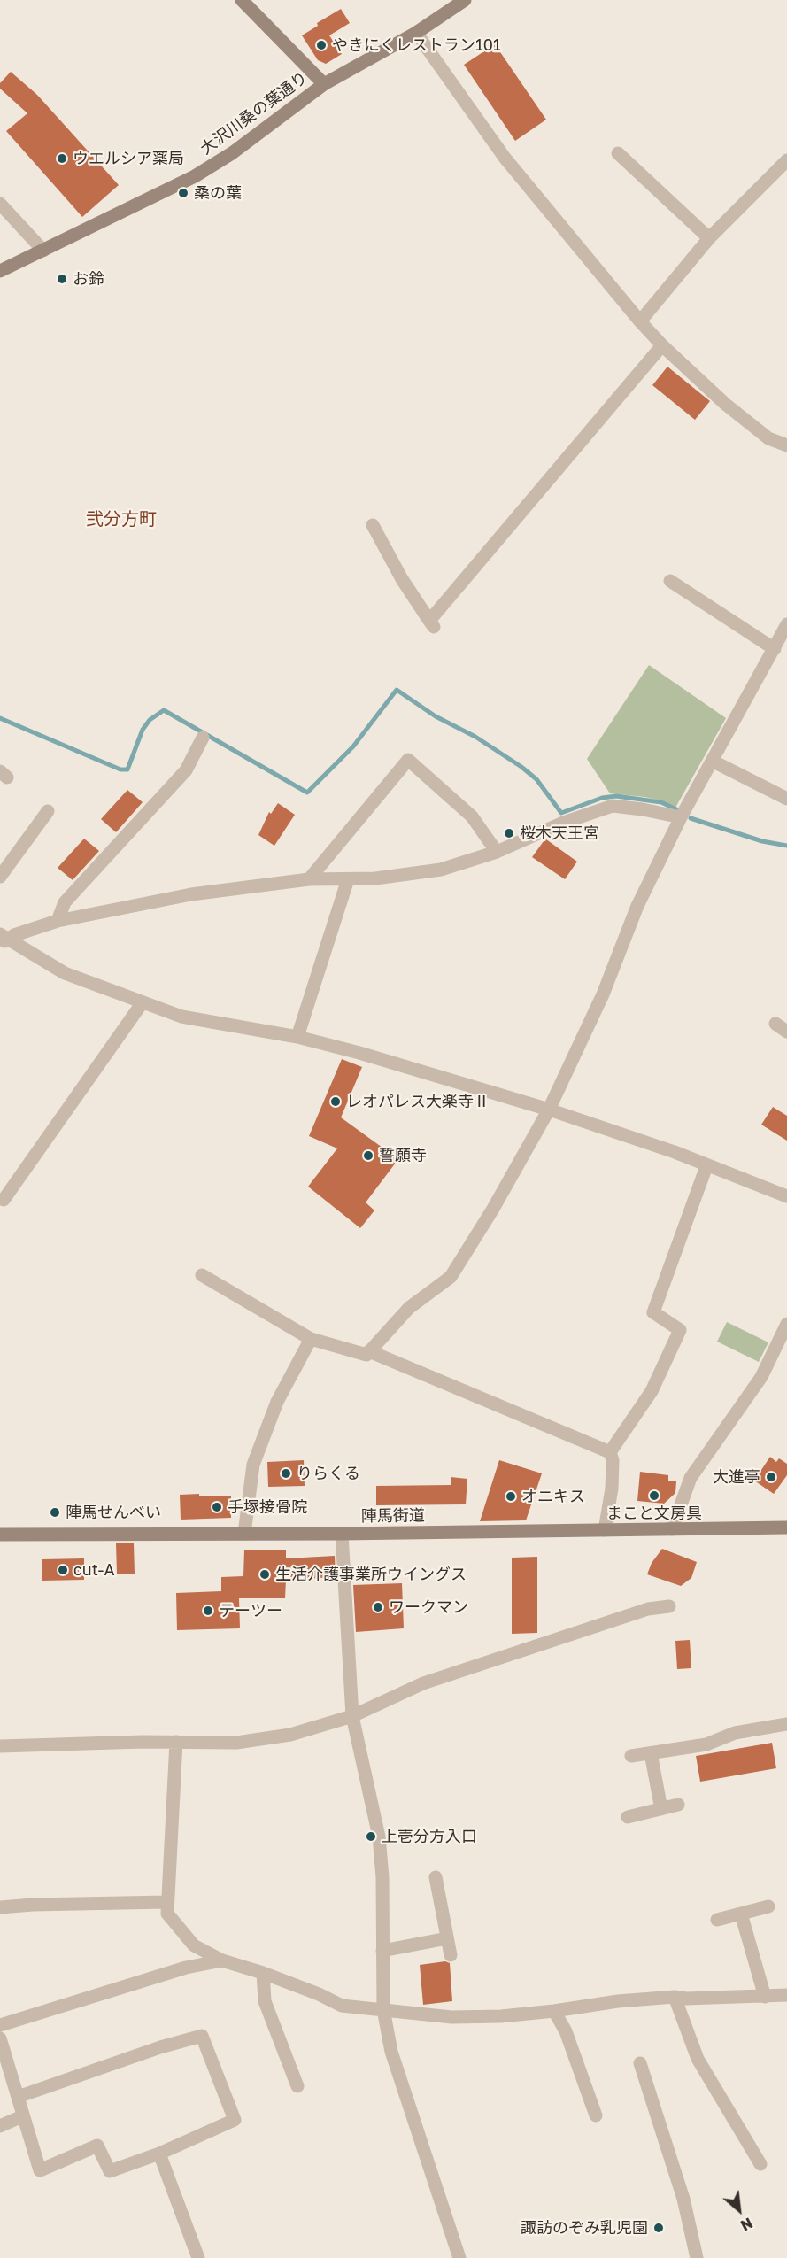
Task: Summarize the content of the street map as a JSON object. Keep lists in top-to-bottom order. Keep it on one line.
{"streets":{"main road":["大沢川桑の葉通り","陣馬街道"]},"districts":["弐分方町"],"places":["やきにくレストラン101","ウエルシア薬局","桑の葉","お鈴","桜木天王宮","レオパレス大楽寺Ⅱ","誓願寺","りらくる","大進亭","まこと文房具","オニキス","手塚接骨院","陣馬せんべい","cut-A","生活介護事業所ウイングス","ワークマン","テーツー","上壱分方入口","諏訪のぞみ乳児園"],"north":"bottom right"}
